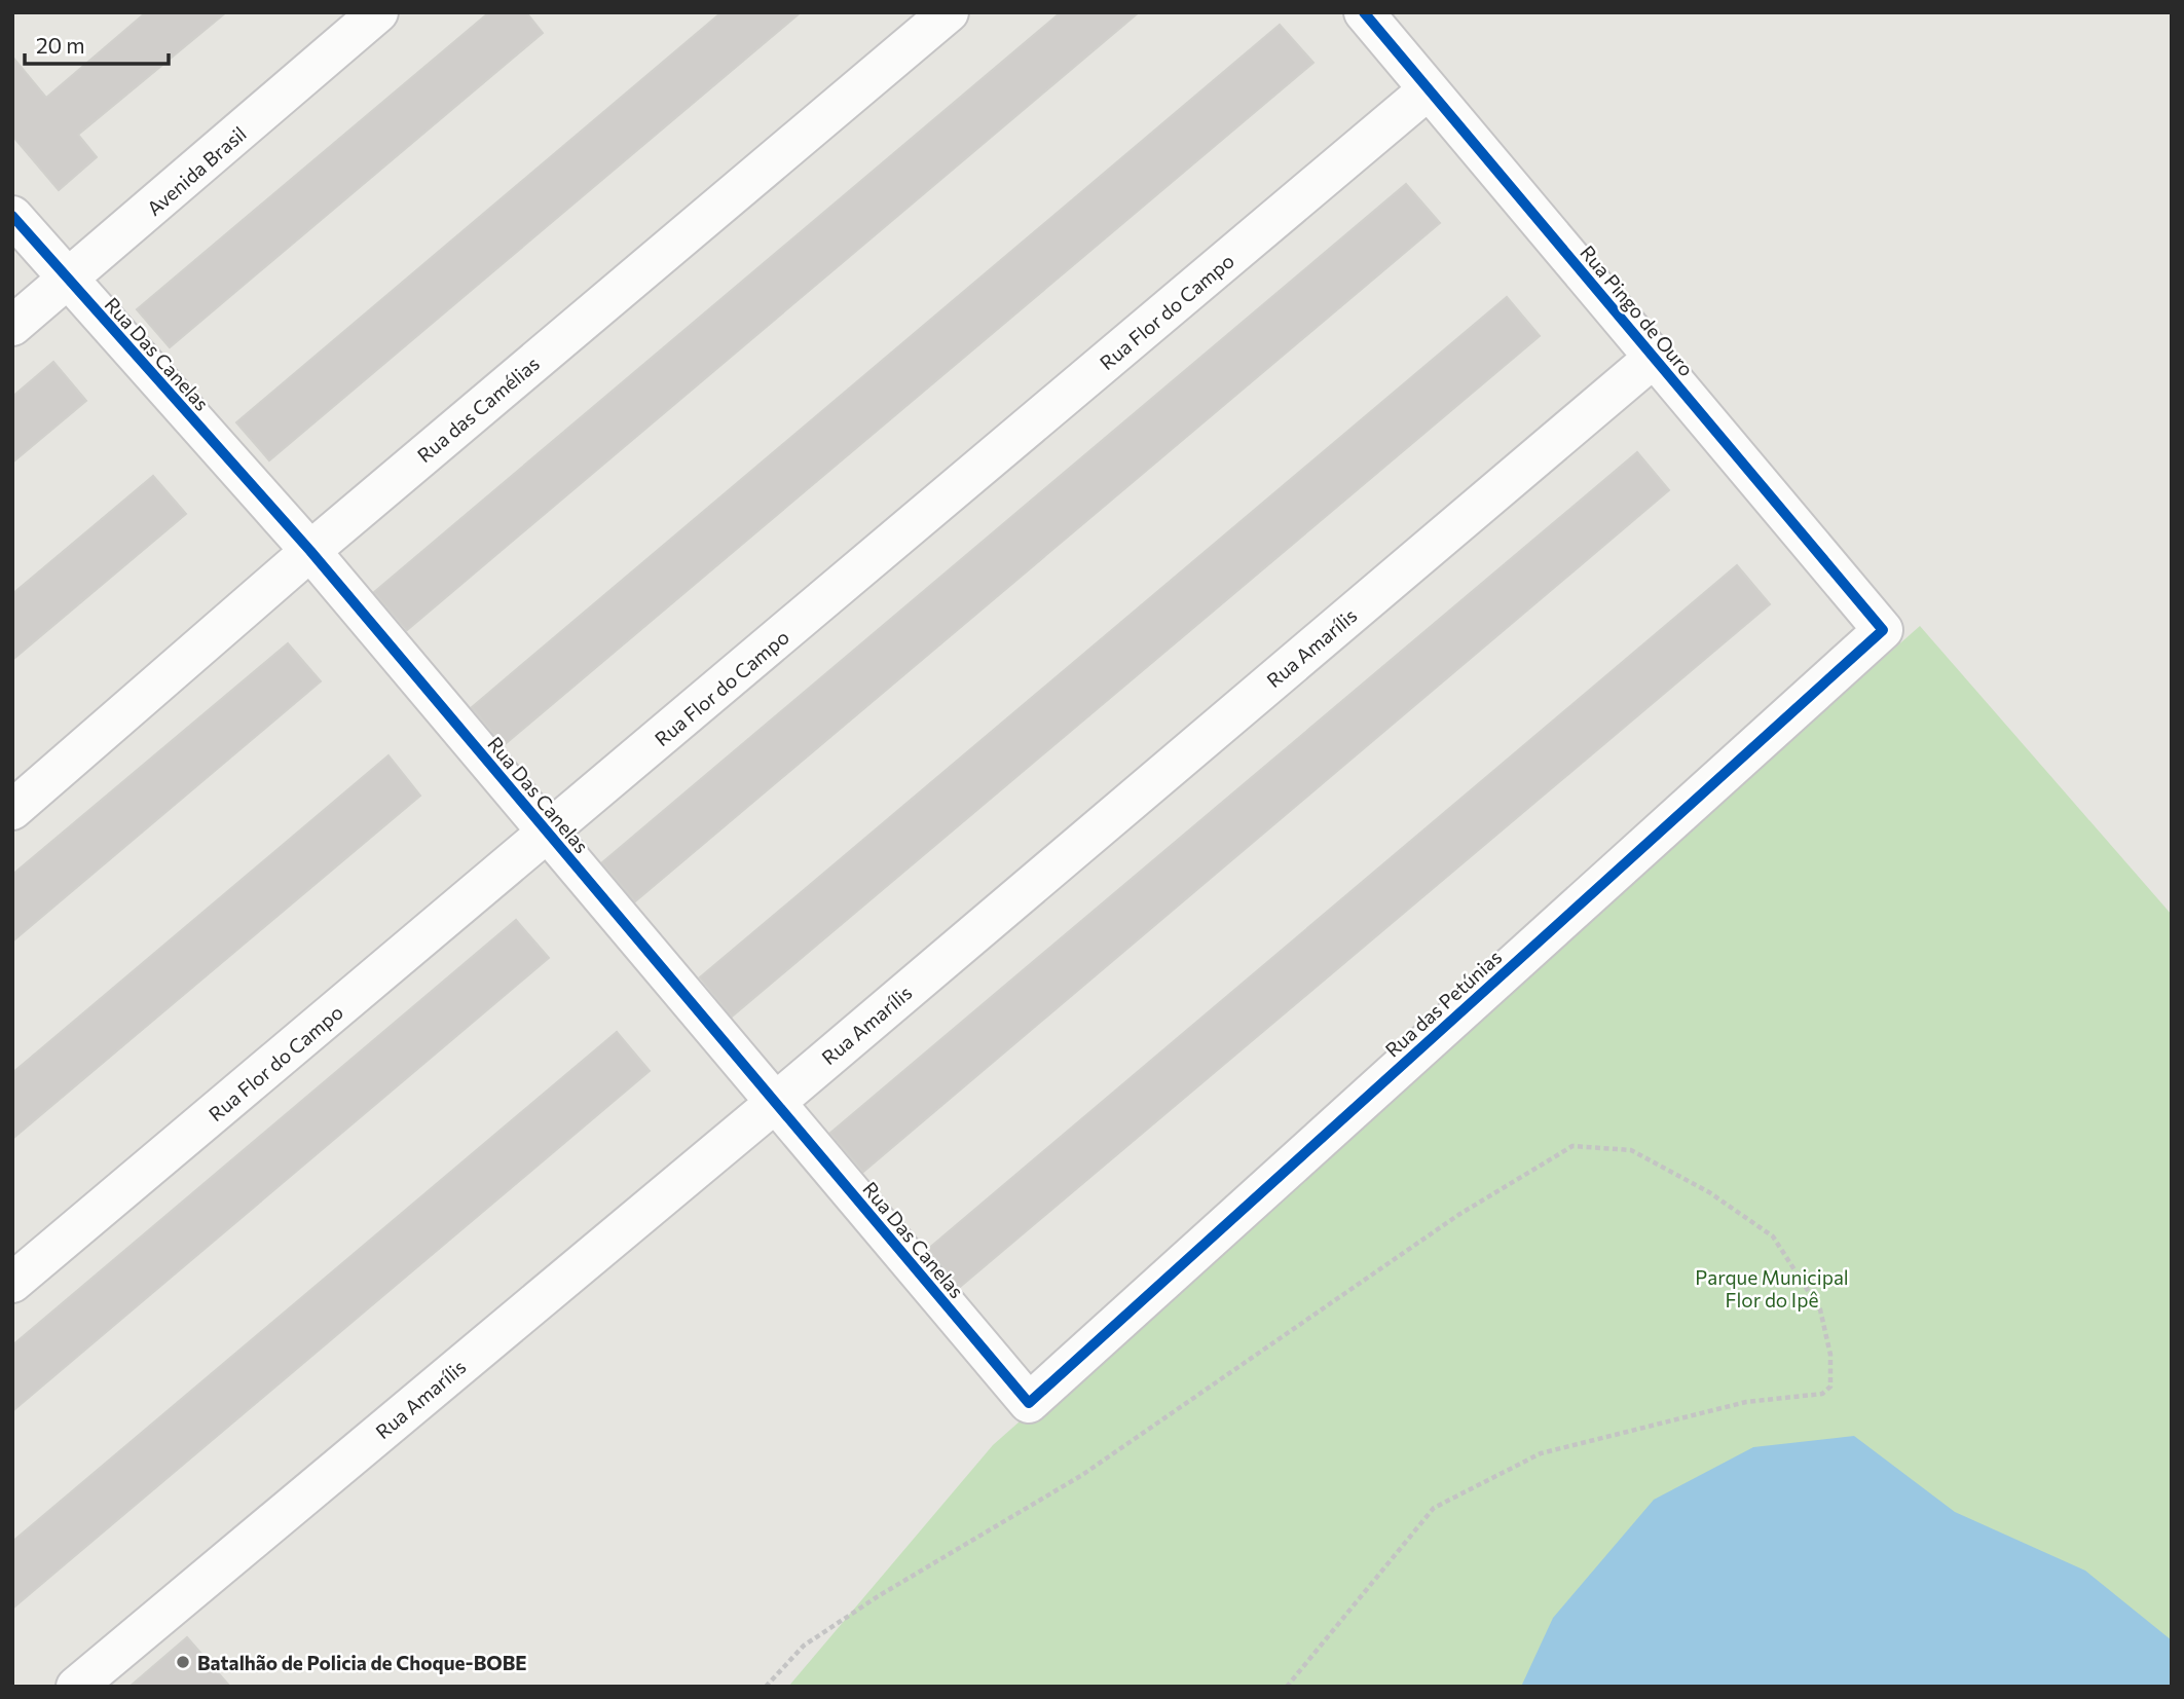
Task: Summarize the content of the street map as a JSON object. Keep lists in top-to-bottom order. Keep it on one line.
{"streets":{"street":["Avenida Brasil","Rua Pingo de Ouro","Rua Flor do Campo","Rua Das Canelas","Rua das Camélias","Rua Amarílis","Rua das Petúnias"]},"crossings":[["Avenida Brasil","Rua Das Canelas"],["Rua Pingo de Ouro","Rua Flor do Campo"],["Rua Pingo de Ouro","Rua Amarílis"],["Rua Pingo de Ouro","Rua das Petúnias"],["Rua Flor do Campo","Rua Das Canelas"],["Rua Das Canelas","Rua das Camélias"],["Rua Das Canelas","Rua Amarílis"],["Rua Das Canelas","Rua das Petúnias"]],"parks":["Parque Municipal Flor do Ipê"],"places":["Batalhão de Policia de Choque-BOBE"],"scale_bar":"20 m"}
